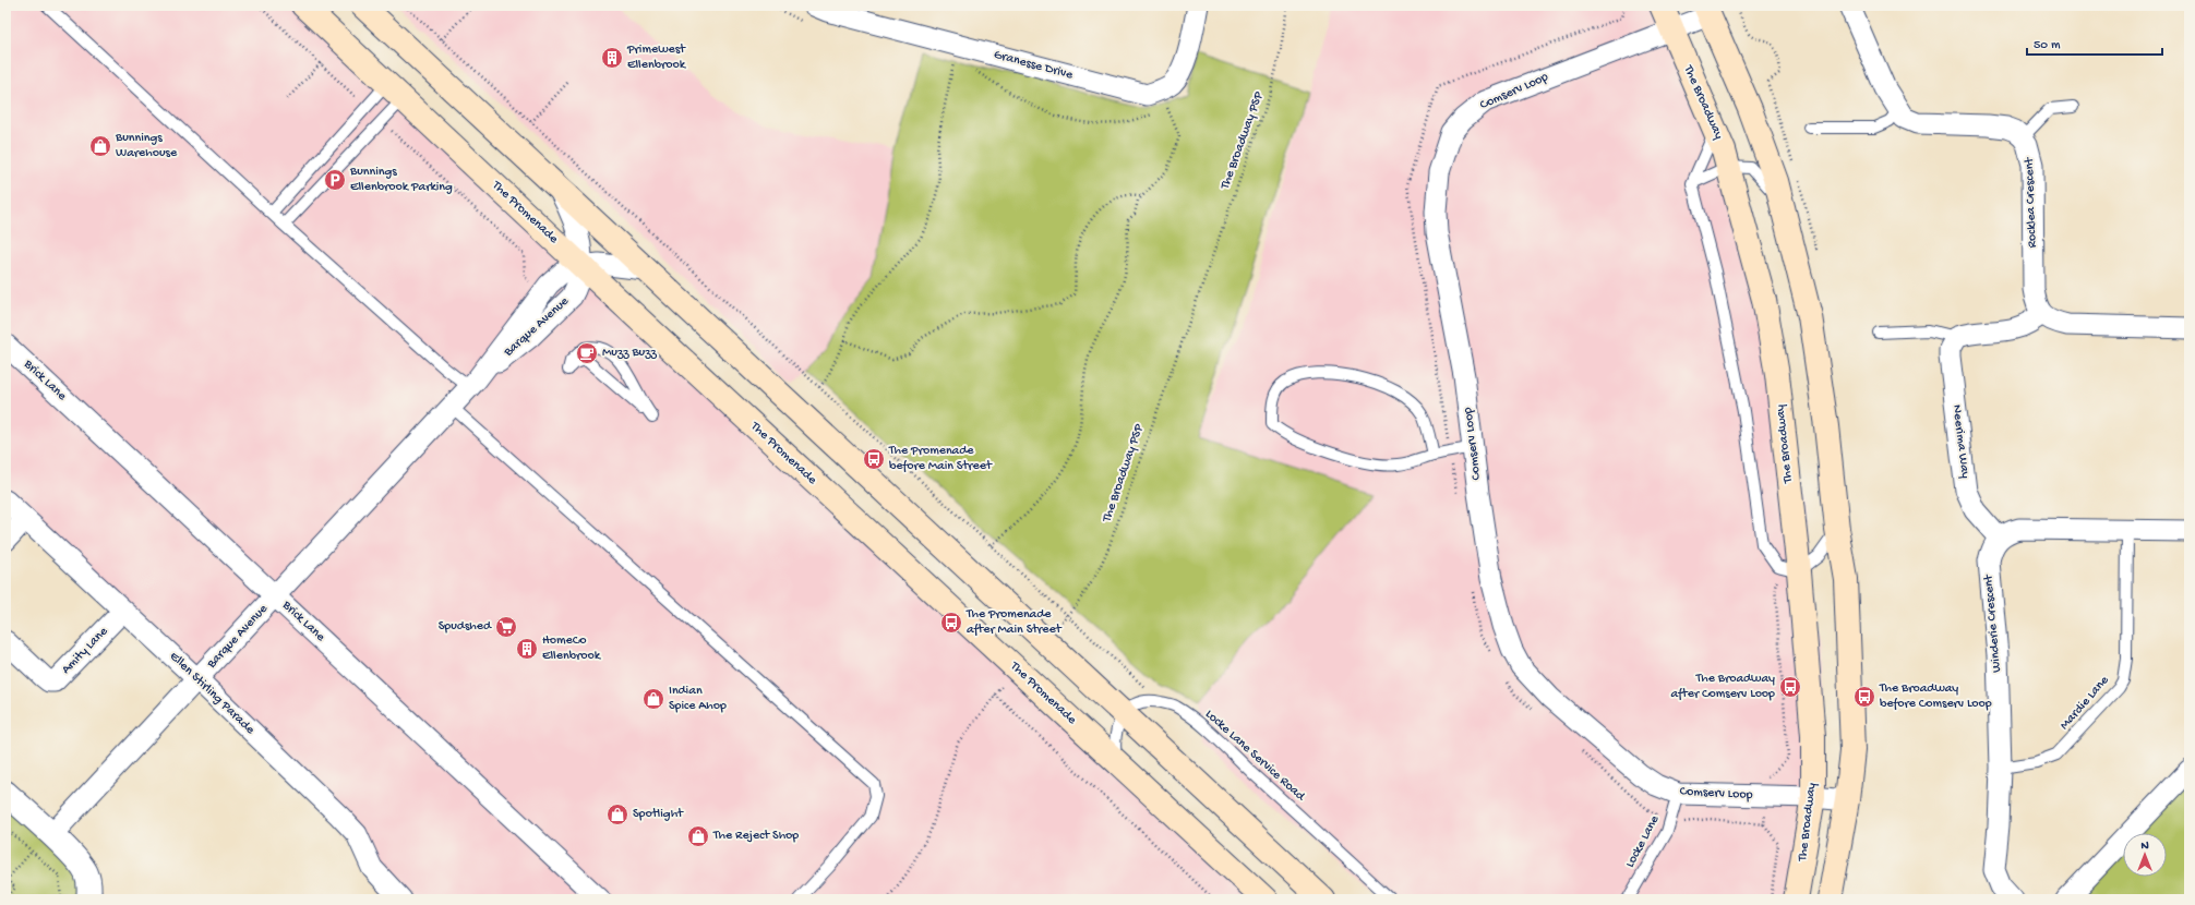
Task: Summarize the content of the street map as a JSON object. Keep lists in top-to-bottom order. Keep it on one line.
{"streets":{"main road":["The Broadway","The Promenade"],"street":["Granesse Drive","Comserv Loop","Rocklea Crescent","Barque Avenue","Brick Lane","Neerima Way","Winderie Crescent","Amity Lane","Ellen Stirling Parade"],"lane":["Mardie Lane","Locke Lane Service Road","Locke Lane"],"path":["The Broadway PSP"]},"crossings":[["Comserv Loop","The Broadway"],["Comserv Loop","Locke Lane"],["The Promenade","Barque Avenue"],["Barque Avenue","Brick Lane"],["Barque Avenue","Ellen Stirling Parade"],["Neerima Way","Winderie Crescent"],["Winderie Crescent","Mardie Lane"],["Amity Lane","Ellen Stirling Parade"]],"places":{"building":["Primewest Ellenbrook","HomeCo Ellenbrook"],"shop":["Bunnings Warehouse","Indian Spice Ahop","Spotlight","The Reject Shop"],"parking":["Bunnings Ellenbrook Parking"],"cafe":["Muzz Buzz"],"bus stop":["The Promenade before Main Street","The Promenade after Main Street","The Broadway after Comserv Loop","The Broadway before Comserv Loop"],"supermarket":["Spudshed"]},"scale_bar":"50 m","north":"top"}
